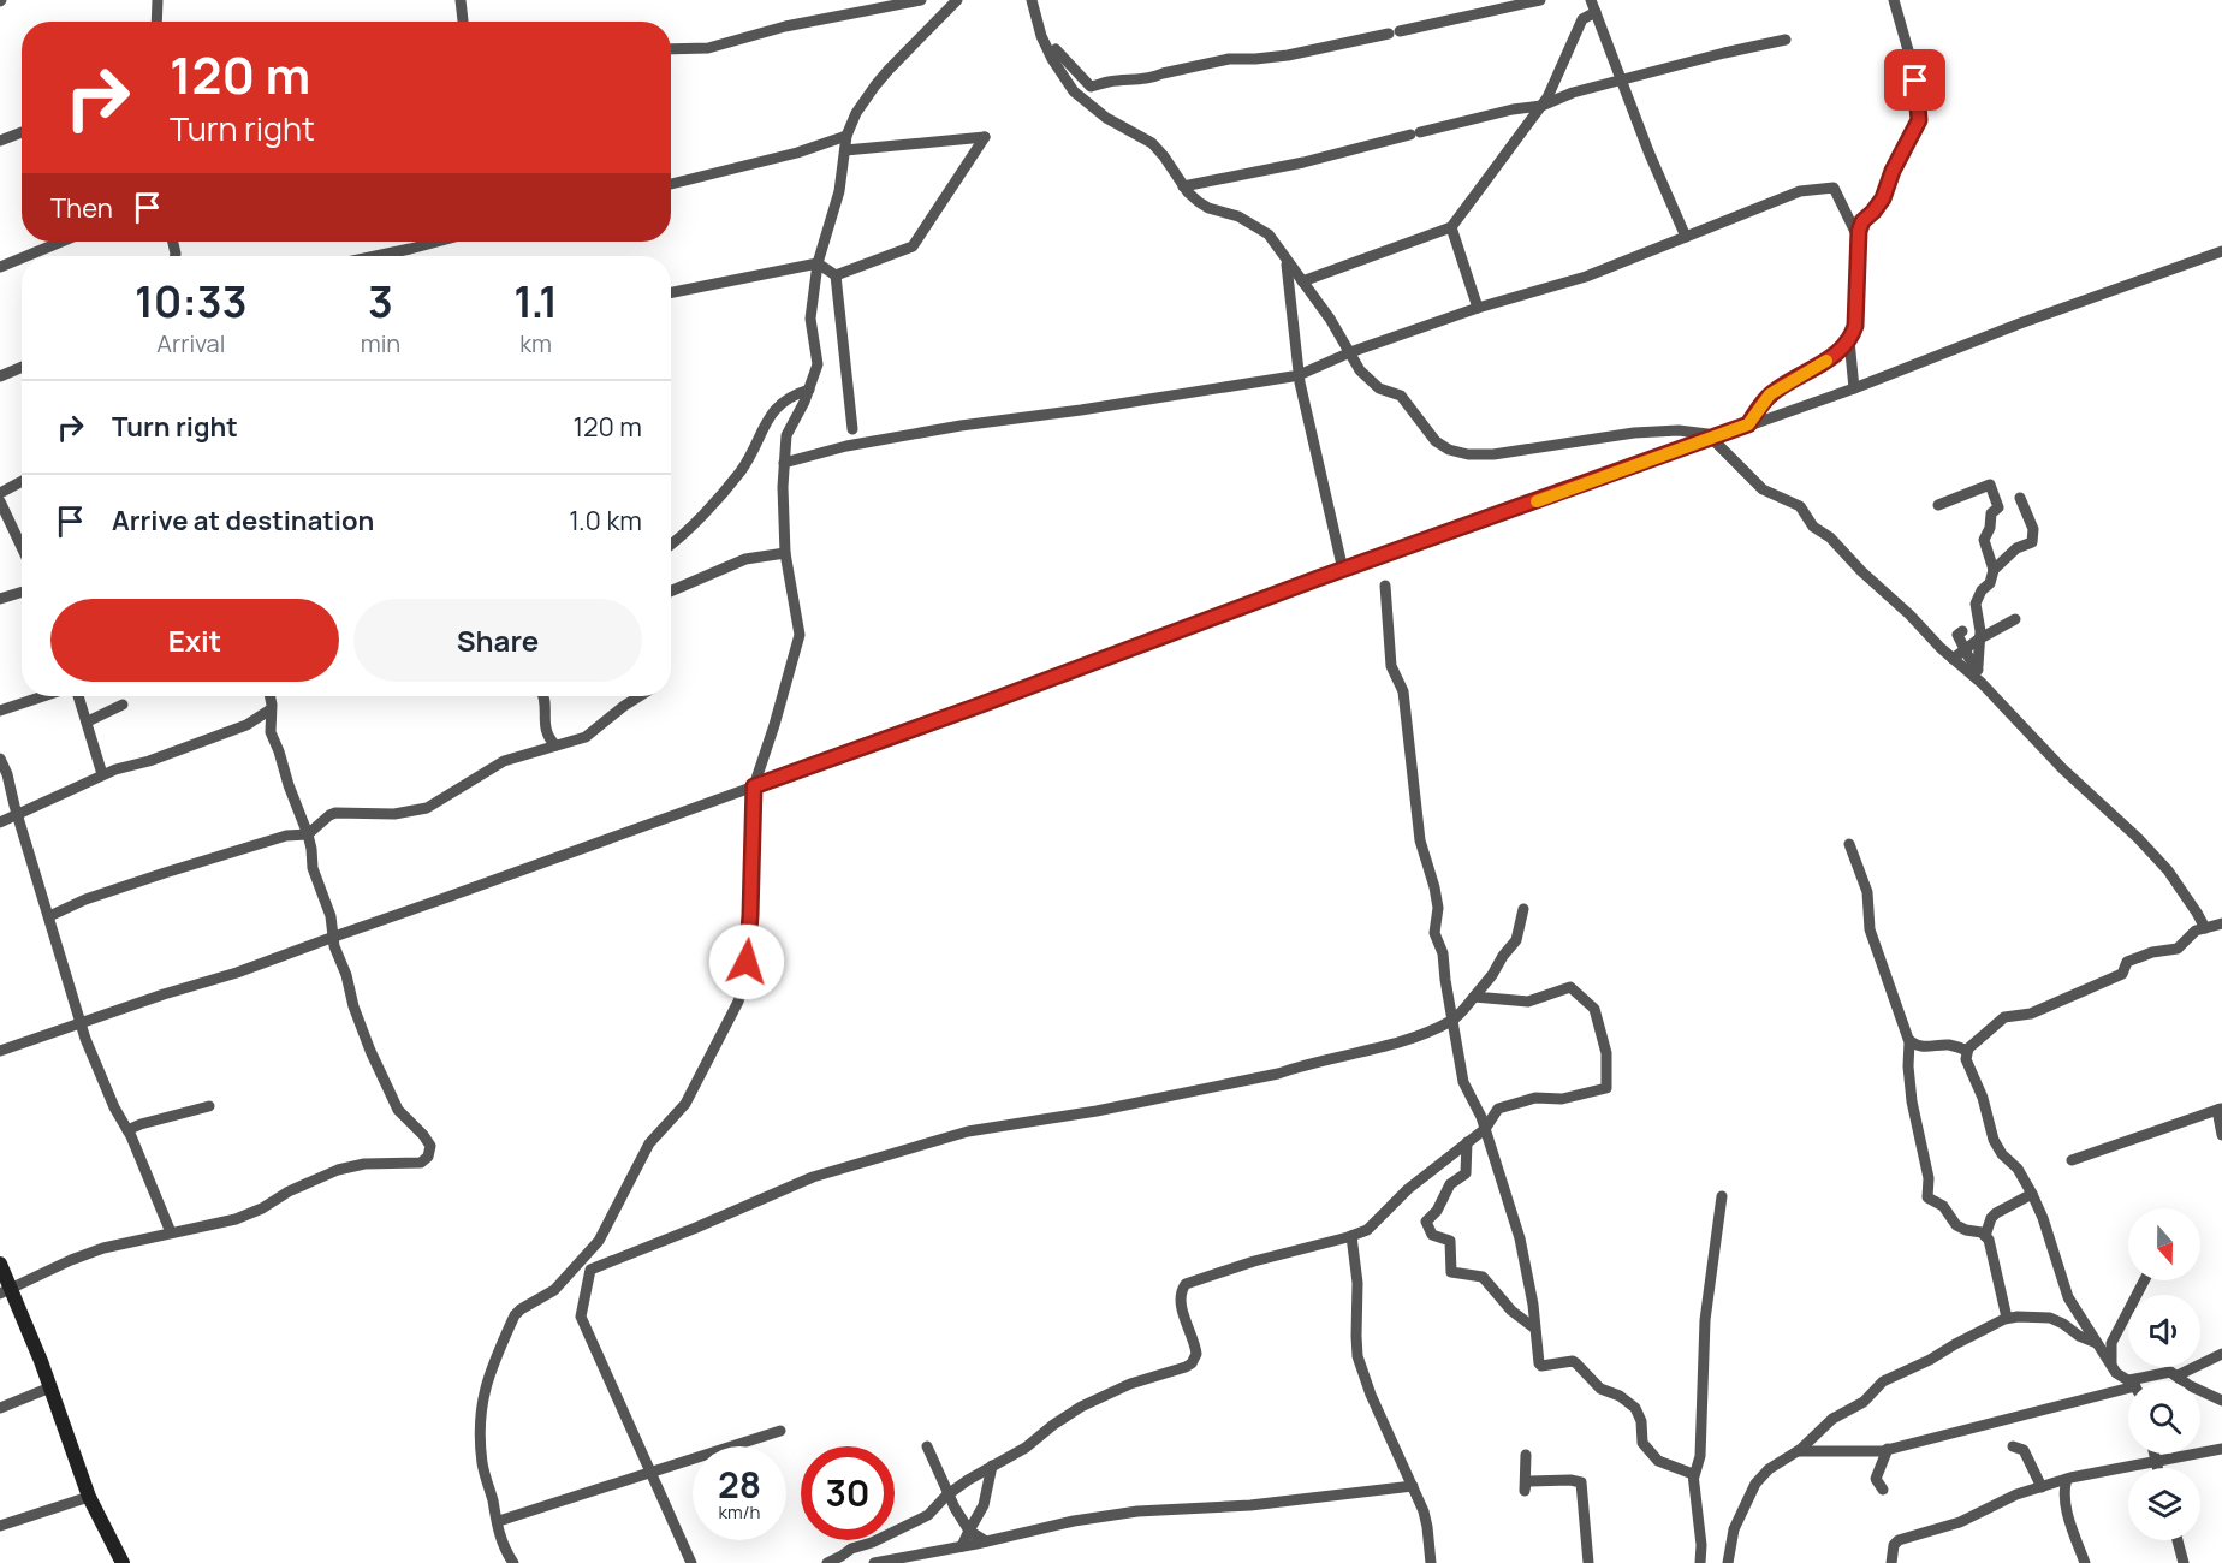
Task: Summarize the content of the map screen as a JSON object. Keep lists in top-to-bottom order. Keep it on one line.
{"north":"bottom","page":{"turn":["120 m","Turn right"],"then":"Then","eta":["10:33","Arrival","3","min","1.1","km"],"list":[{"name":"Turn right","value":"120 m"},{"name":"Arrive at destination","value":"1.0 km"}],"buttons":["Exit","Share"],"speed":"28 km/h","limit":"30"}}
